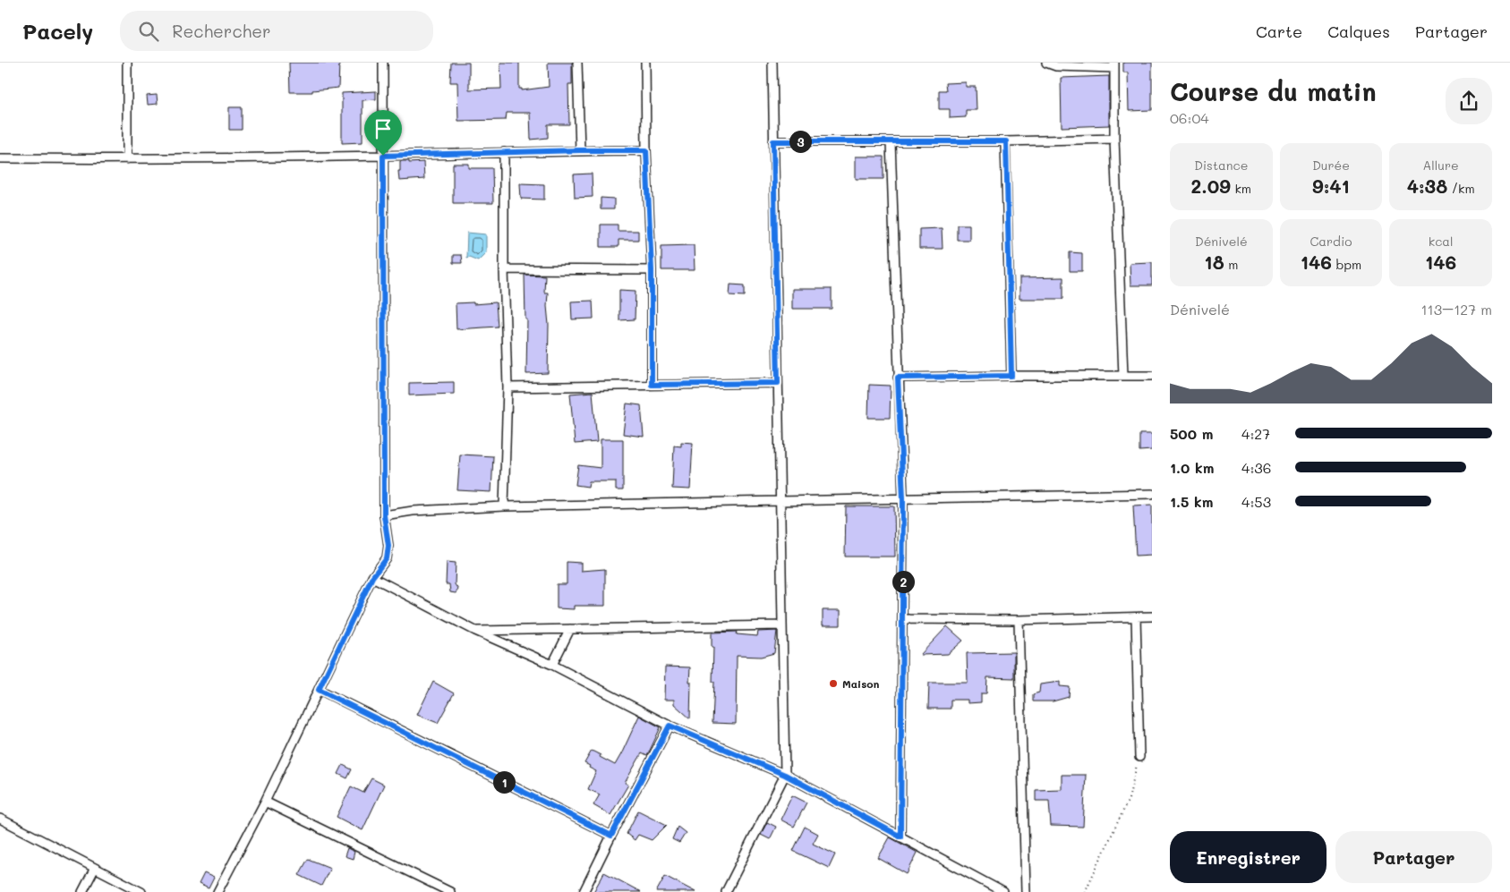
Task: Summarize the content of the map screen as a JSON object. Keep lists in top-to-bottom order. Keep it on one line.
{"places":["Maison"],"page":{"header":"Pacely","search":"Rechercher","nav":["Carte","Calques","Partager"],"heading":["Course du matin","06:04"],"pins":["3","2","1"],"stats":[["Distance","2.09 km"],["Durée","9:41"],["Allure","4:38 /km"],["Dénivelé","18 m"],["Cardio","146 bpm"],["kcal","146"]],"chart":["Dénivelé","113–127 m"],"list":[{"name":"500 m","note":"4:27"},{"name":"1.0 km","note":"4:36"},{"name":"1.5 km","note":"4:53"}],"buttons":["Enregistrer","Partager"]}}
